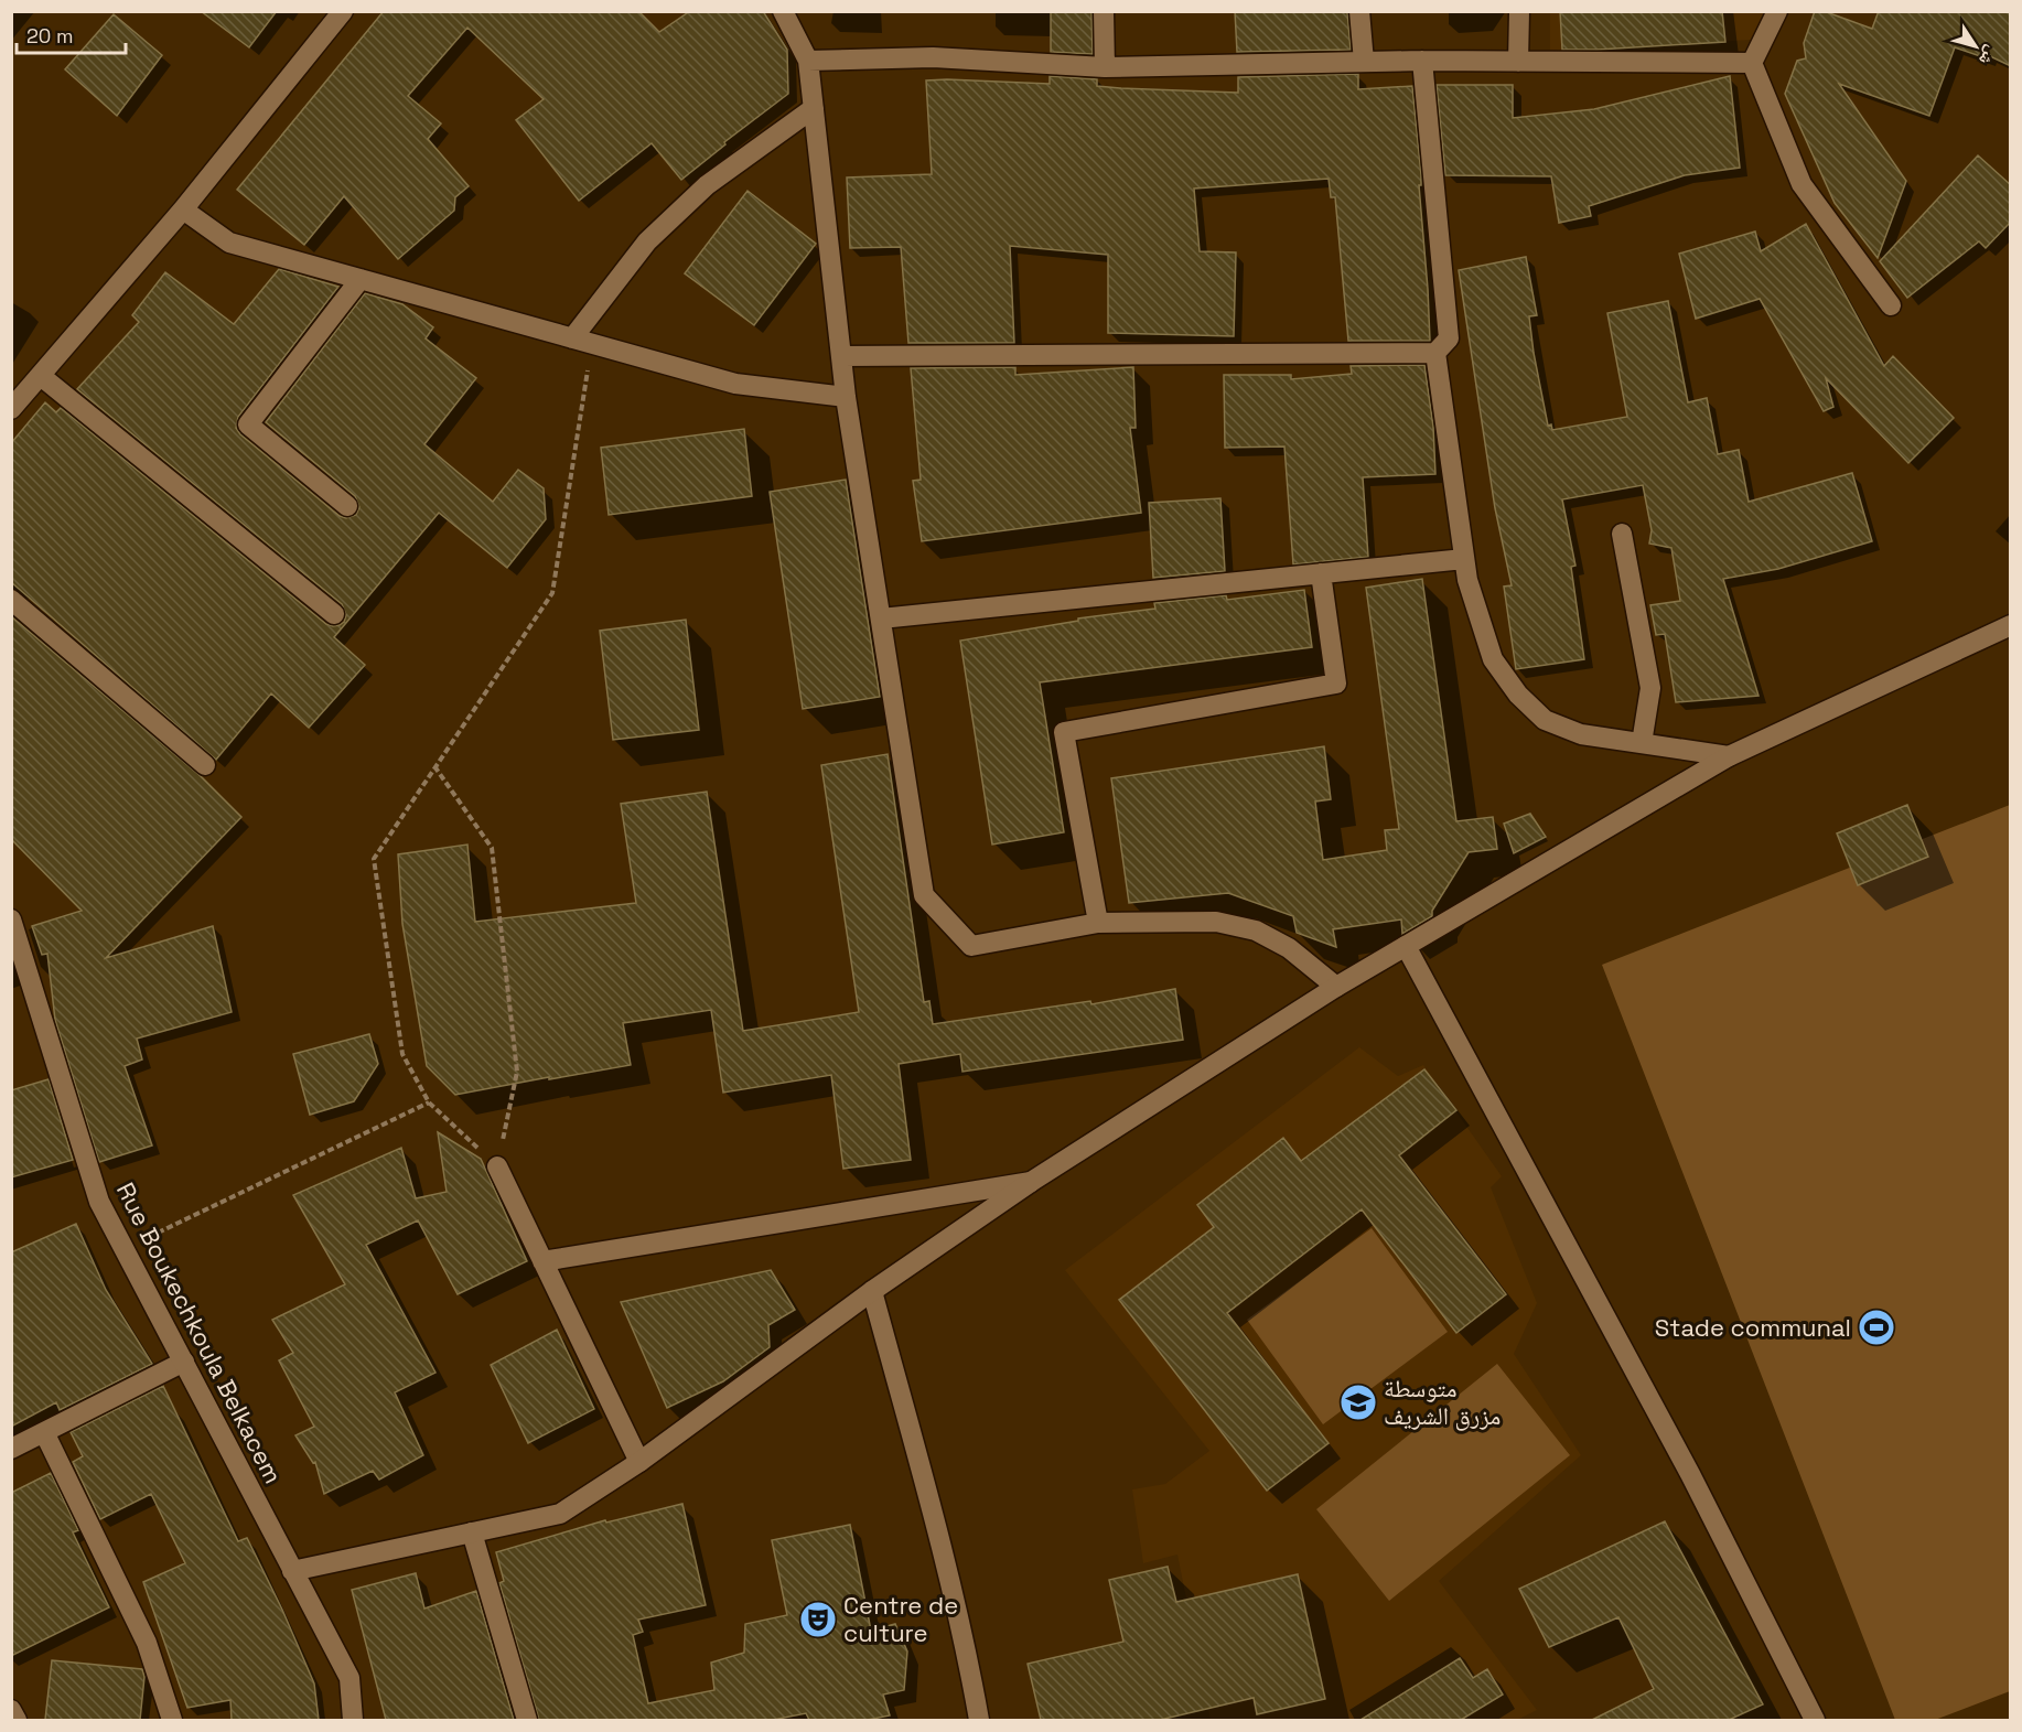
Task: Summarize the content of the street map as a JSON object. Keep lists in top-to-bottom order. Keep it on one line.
{"streets":{"street":["Rue Boukechkoula Belkacem"]},"places":{"sports":["Stade communal"],"school or university":["متوسطة مزرق الشريف"],"theatre":["Centre de culture"]},"scale_bar":"20 m","north":"bottom right"}
